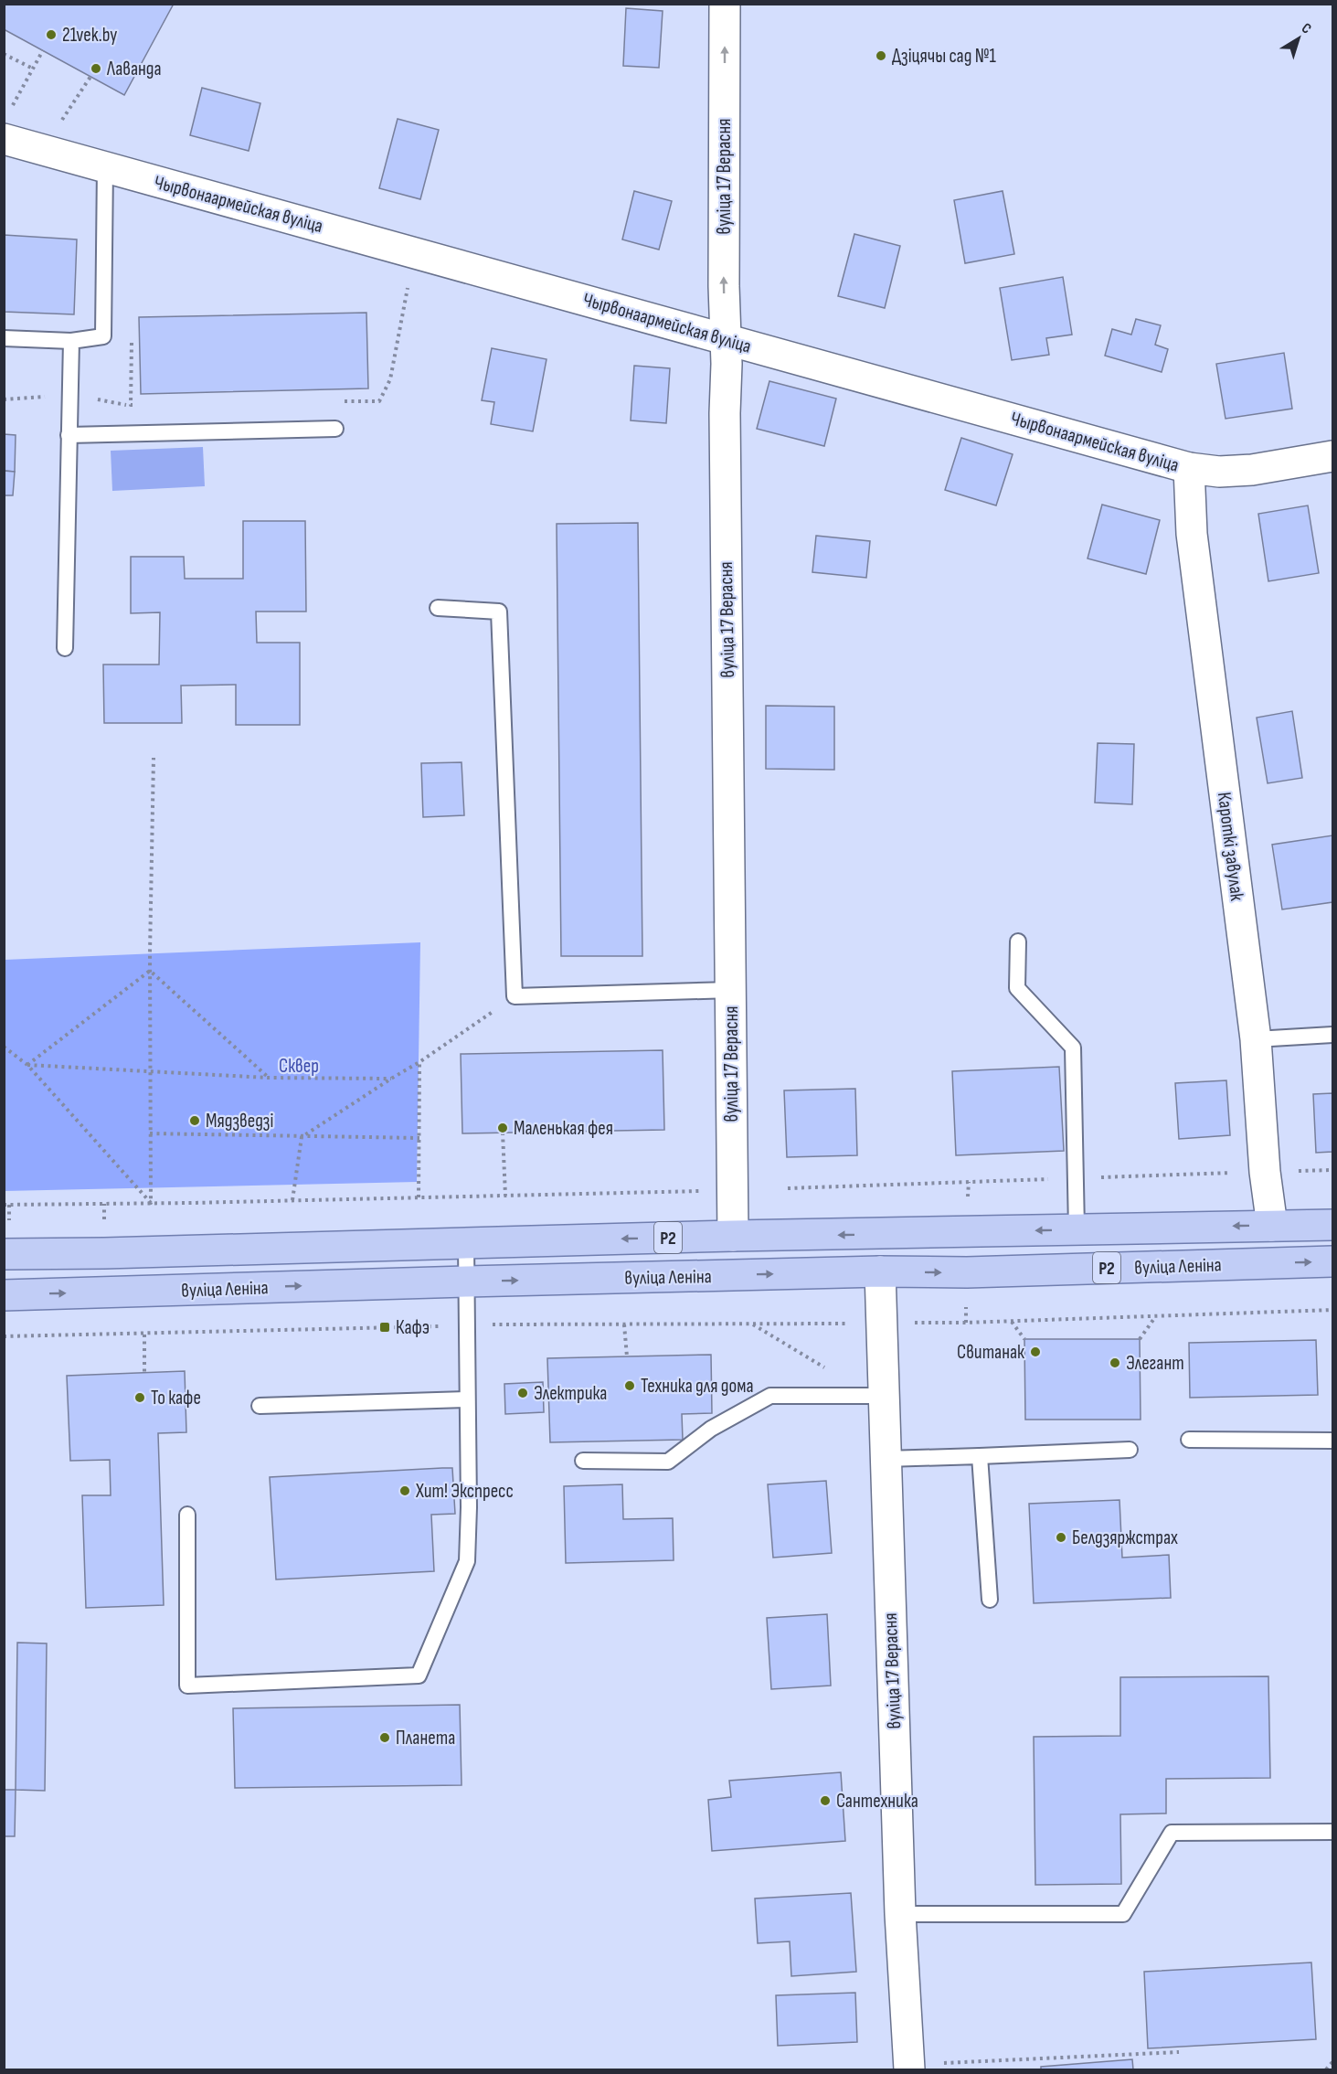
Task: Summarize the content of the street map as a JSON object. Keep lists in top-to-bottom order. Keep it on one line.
{"streets":{"main road":["Р2","вуліца Леніна"],"street":["вуліца 17 Верасня","Чырвонаармейская вуліца","Кароткі завулак"]},"crossings":[["вуліца 17 Верасня","Чырвонаармейская вуліца"],["вуліца 17 Верасня","вуліца Леніна"],["Чырвонаармейская вуліца","Кароткі завулак"],["Кароткі завулак","вуліца Леніна"]],"parks":["Сквер"],"places":{"other":["21vek.by","Дзіцячы сад №1","Лаванда","Мядзведзі","Маленькая фея","Свитанак","Элегант","Техника для дома","Электрика","То кафе","Хит! Экспресс","Белдзяржстрах","Планета","Сантехника"],"transit":["Кафэ"]},"north":"top right"}
